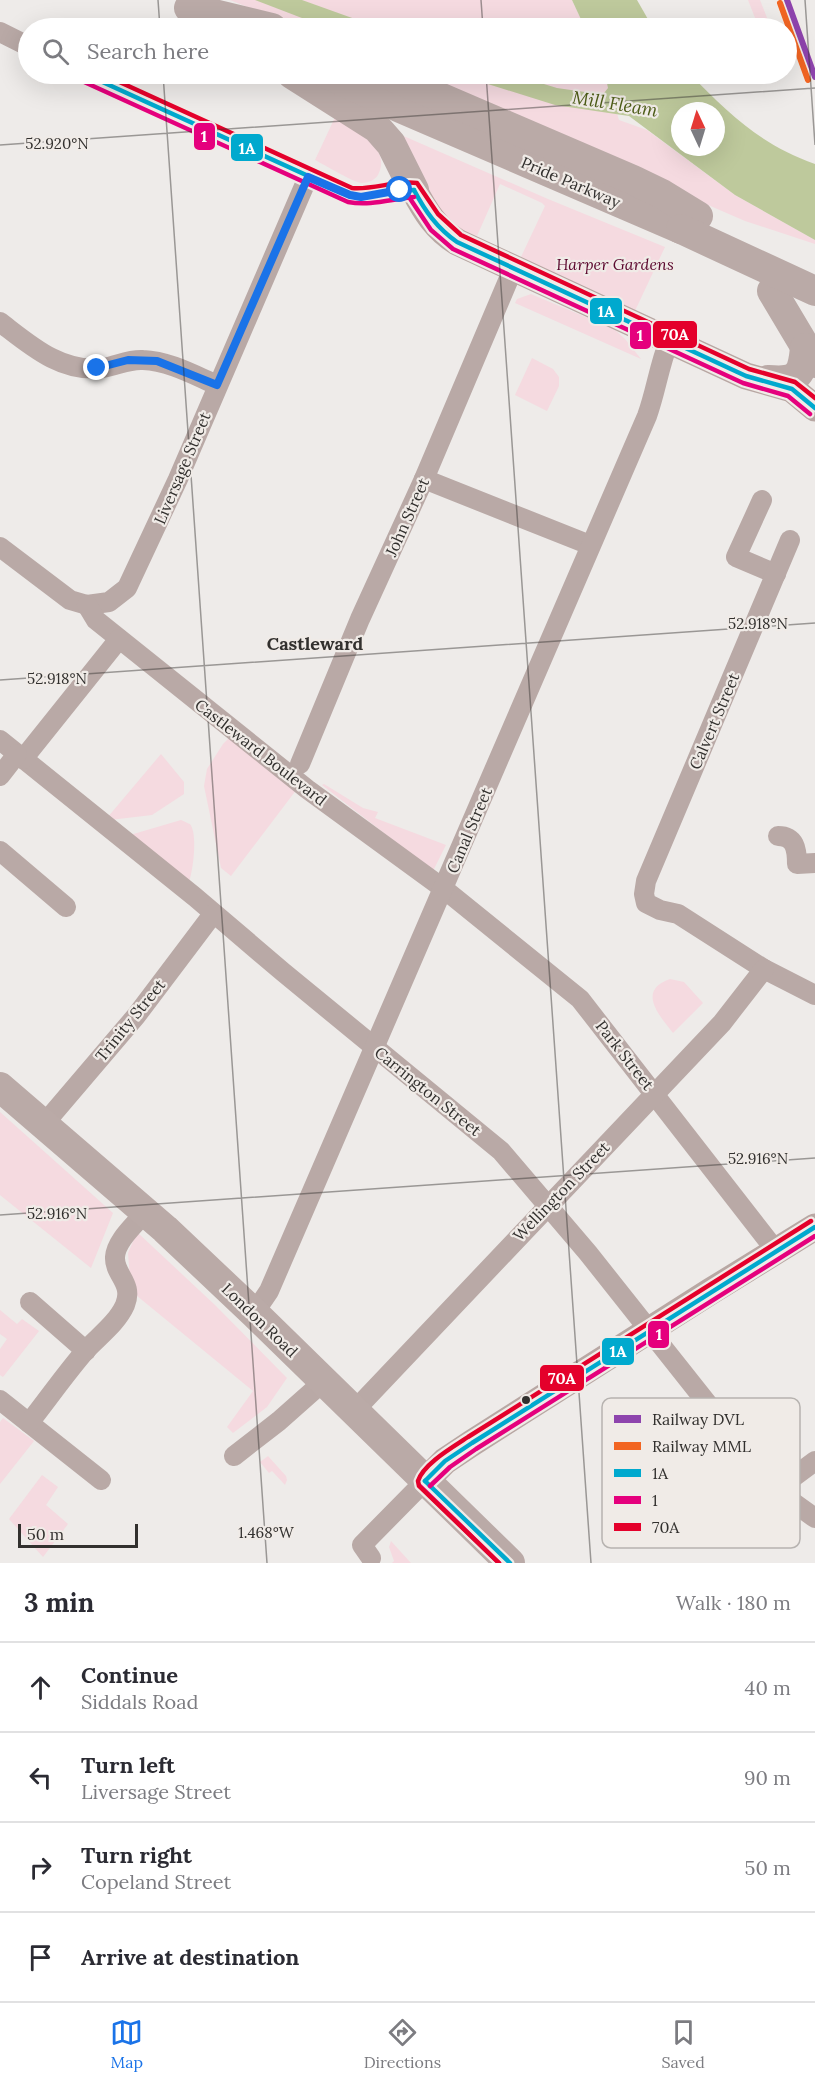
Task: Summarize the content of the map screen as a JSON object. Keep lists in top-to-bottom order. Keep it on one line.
{"streets":{"main road":["Pride Parkway","London Road"],"street":["Liversage Street","John Street","Calvert Street","Castleward Boulevard","Canal Street","Trinity Street","Park Street","Carrington Street","Wellington Street"]},"crossings":[["Liversage Street","Castleward Boulevard"],["Calvert Street","Wellington Street"],["Castleward Boulevard","Canal Street"],["Castleward Boulevard","Park Street"],["Canal Street","Park Street"],["Canal Street","Carrington Street"],["Canal Street","London Road"],["Trinity Street","Carrington Street"],["Trinity Street","London Road"],["Park Street","Wellington Street"],["Carrington Street","Wellington Street"],["Wellington Street","London Road"]],"districts":["Castleward"],"water":["Mill Fleam"],"parks":["Harper Gardens"],"lines":["rail line DVL","rail line MML","transit line 1A","transit line 1","transit line 70A"],"legend":["Railway DVL","Railway MML","1A","1","70A"],"scale_bar":"50 m","north":"top","page":{"search":"Search here","scale":"50 m","heading":["3 min","Walk · 180 m"],"list":[["Continue","Siddals Road","40 m"],["Turn left","Liversage Street","90 m"],["Turn right","Copeland Street","50 m"],"Arrive at destination"],"nav":["Map","Directions","Saved"]},"coordinates":["52.920°N","52.918°N","52.916°N","1.468°W"]}
